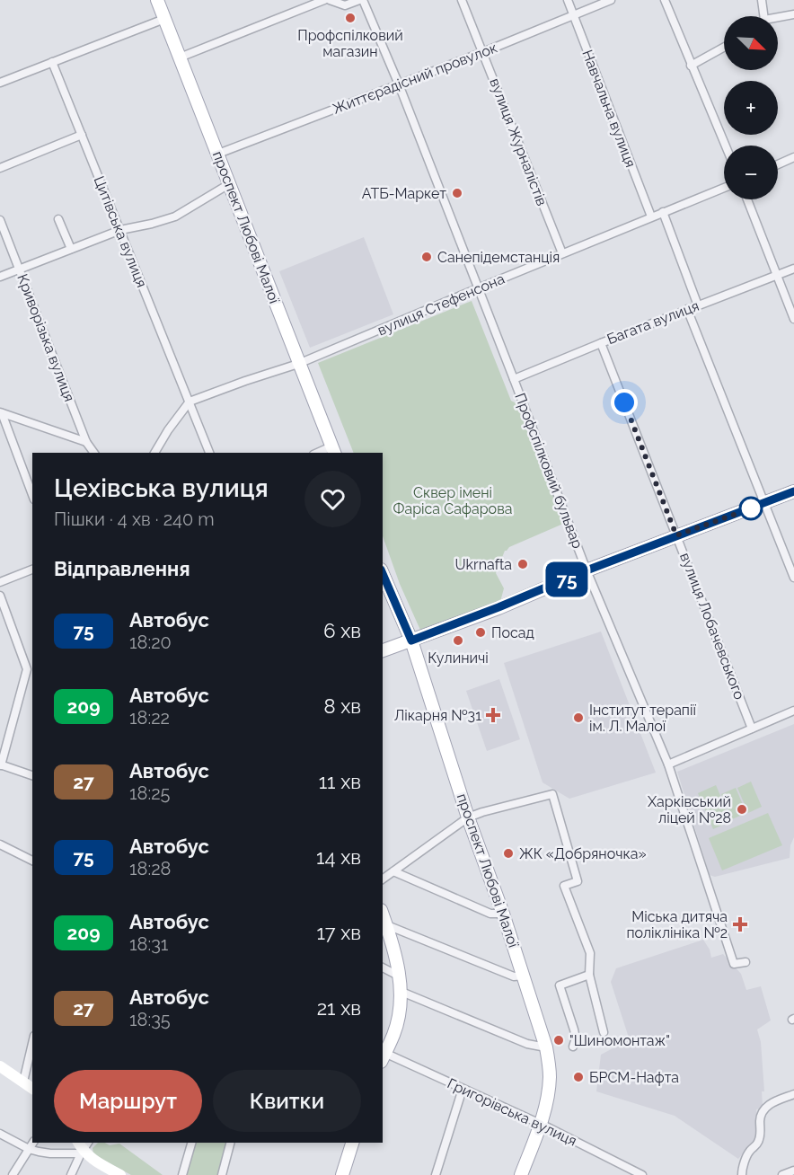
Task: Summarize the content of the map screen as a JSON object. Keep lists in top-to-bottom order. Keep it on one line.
{"streets":{"main road":["проспект Любові Малої"],"street":["Життєрадісний провулок","Навчальна вулиця","вулиця Журналістів","Цитівська вулиця","вулиця Стефенсона","Багата вулиця","Криворізька вулиця","Профспілковий бульвар","вулиця Лобачевського","Григорівська вулиця"]},"crossings":[["Життєрадісний провулок","Навчальна вулиця"],["Життєрадісний провулок","вулиця Журналістів"],["Життєрадісний провулок","проспект Любові Малої"],["Життєрадісний провулок","Профспілковий бульвар"],["Навчальна вулиця","вулиця Стефенсона"],["вулиця Журналістів","вулиця Стефенсона"],["проспект Любові Малої","вулиця Стефенсона"],["проспект Любові Малої","Григорівська вулиця"],["Цитівська вулиця","вулиця Стефенсона"],["вулиця Стефенсона","Профспілковий бульвар"],["Багата вулиця","Профспілковий бульвар"],["Багата вулиця","вулиця Лобачевського"]],"parks":["Сквер імені Фаріса Сафарова"],"places":{"other":["Профспілковий магазин","АТБ-Маркет","Санепідемстанція","Ukrnafta","Посад","Кулиничі","Інститут терапії ім. Л. Малої","Харківський ліцей №28","ЖК «Добряночка»","\"Шиномонтаж\"","БРСМ-Нафта"],"health":["Лікарня №31","Міська дитяча поліклініка №2"]},"lines":["bus line 75"],"north":"bottom right","page":{"on_map":"75","map_buttons":["+","−"],"heading":[["Цехівська вулиця","Пішки · 4 хв · 240 m"],"Відправлення"],"list":[{"mark":"75","name":"Автобус","note":"18:20","value":"6 хв"},{"mark":"209","name":"Автобус","note":"18:22","value":"8 хв"},{"mark":"27","name":"Автобус","note":"18:25","value":"11 хв"},{"mark":"75","name":"Автобус","note":"18:28","value":"14 хв"},{"mark":"209","name":"Автобус","note":"18:31","value":"17 хв"},{"mark":"27","name":"Автобус","note":"18:35","value":"21 хв"}],"buttons":["Маршрут","Квитки"]}}
